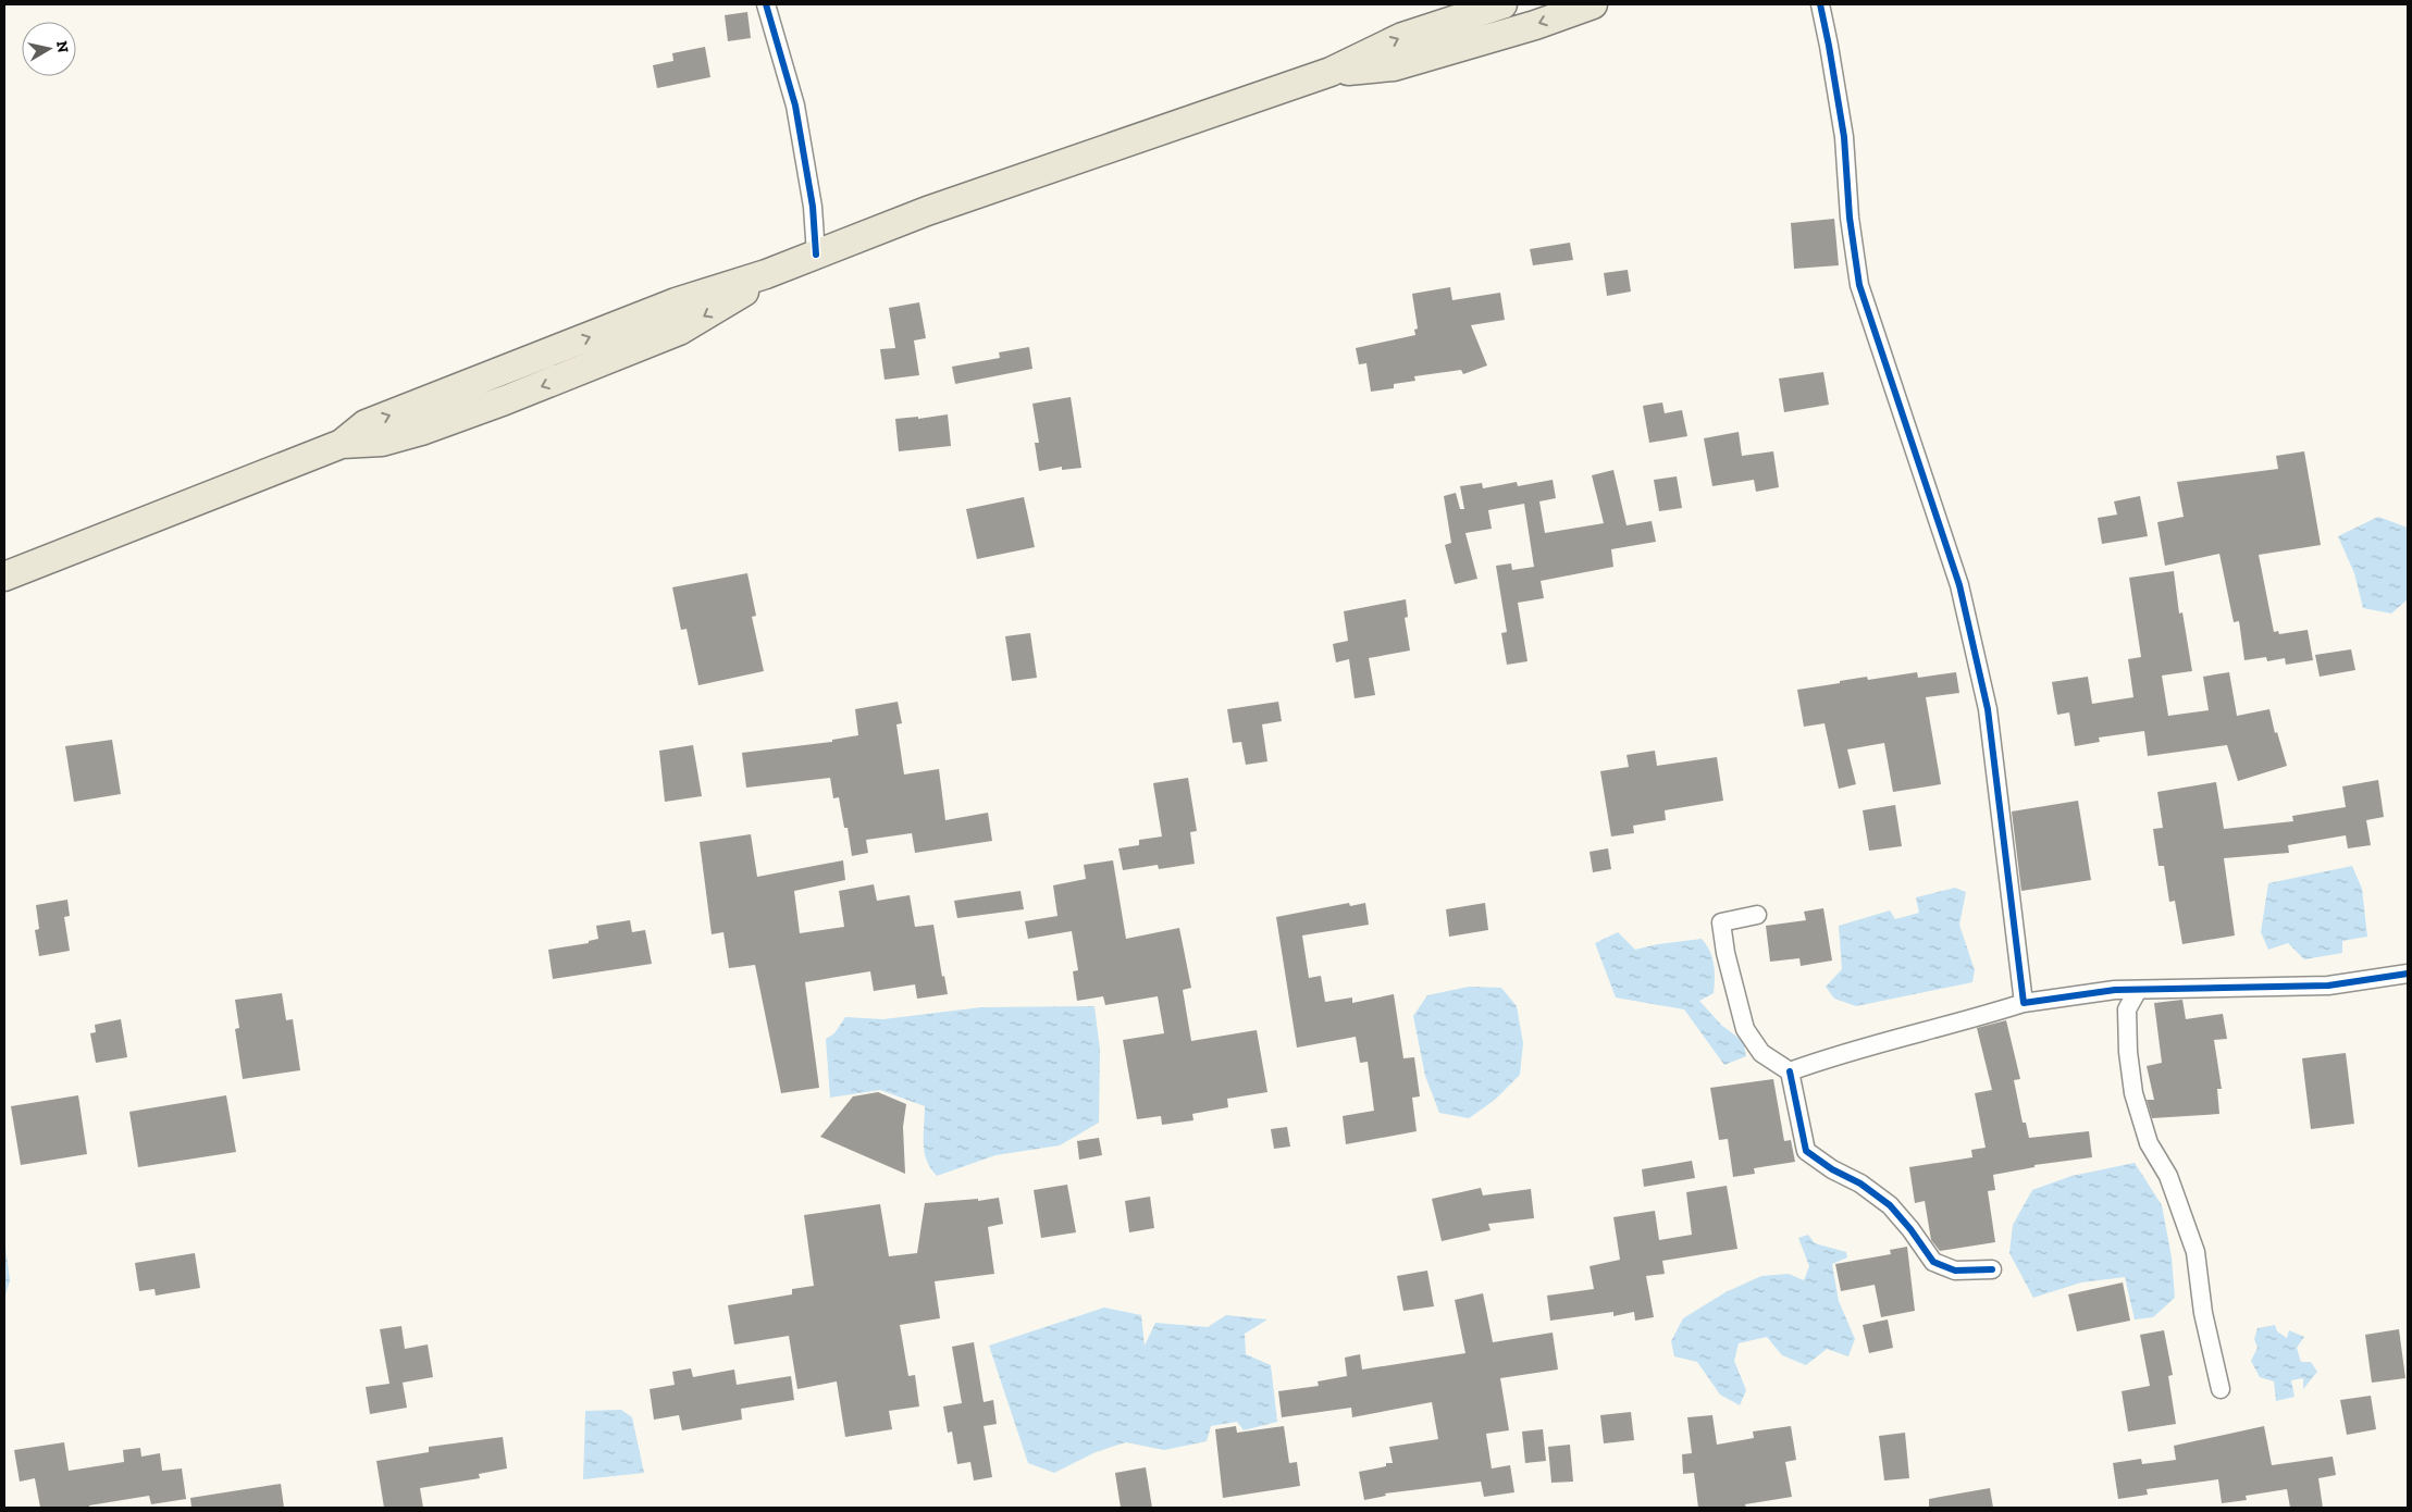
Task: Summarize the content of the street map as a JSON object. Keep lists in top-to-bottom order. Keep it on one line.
{"north":"right"}
